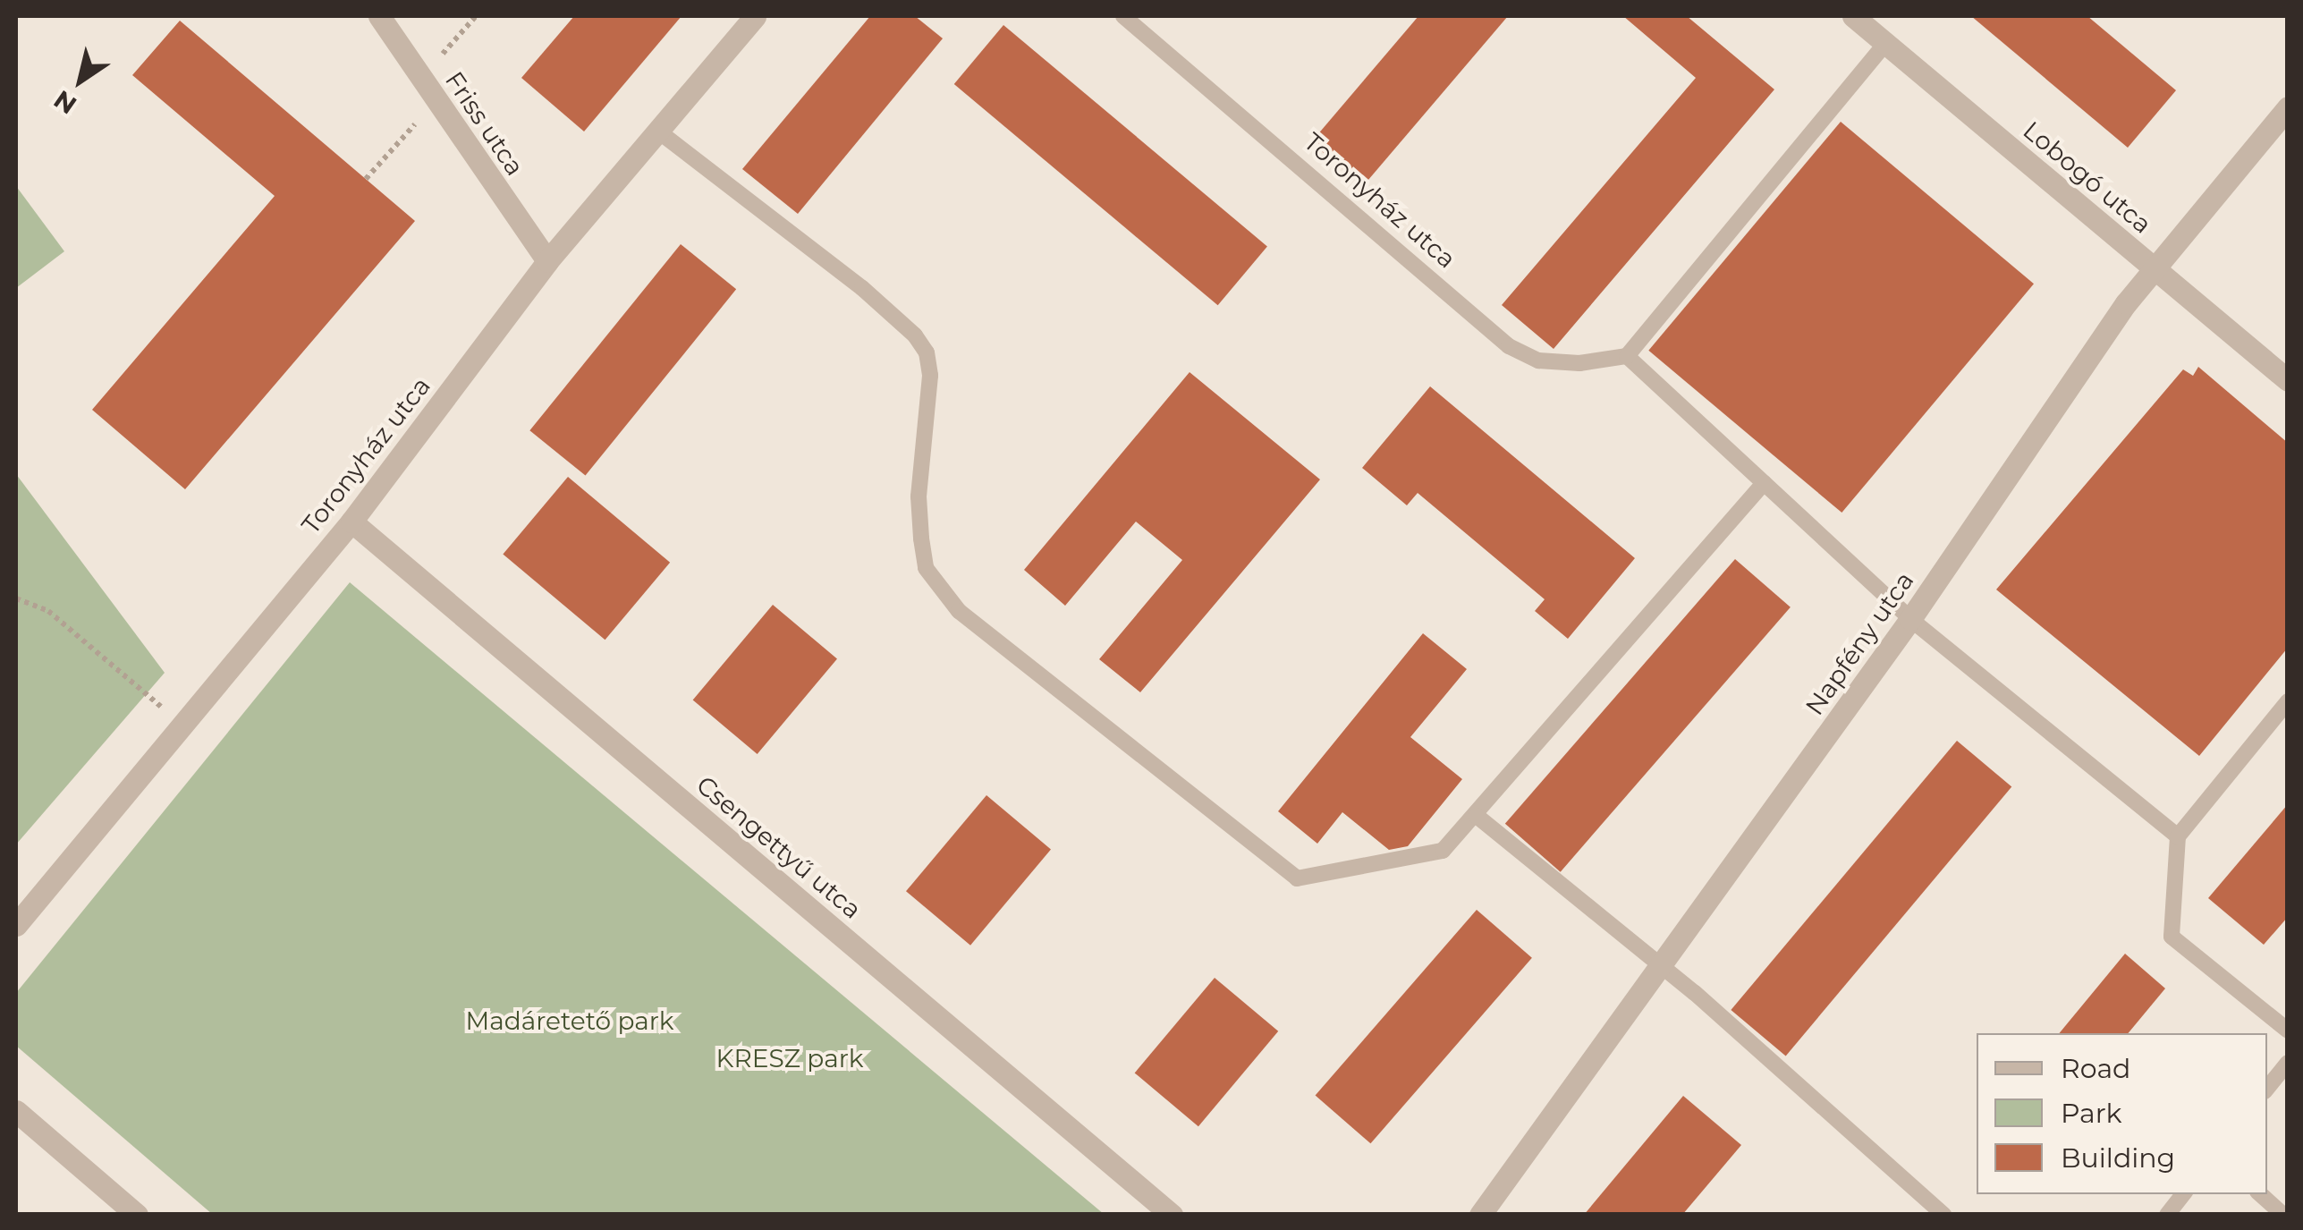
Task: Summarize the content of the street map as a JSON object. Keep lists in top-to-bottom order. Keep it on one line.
{"streets":{"street":["Friss utca","Lobogó utca","Toronyház utca","Napfény utca","Csengettyű utca"]},"crossings":[["Friss utca","Toronyház utca"],["Lobogó utca","Napfény utca"],["Toronyház utca","Csengettyű utca"]],"parks":["Madáretető park","KRESZ park"],"legend":["Road","Park","Building"],"north":"bottom left"}
